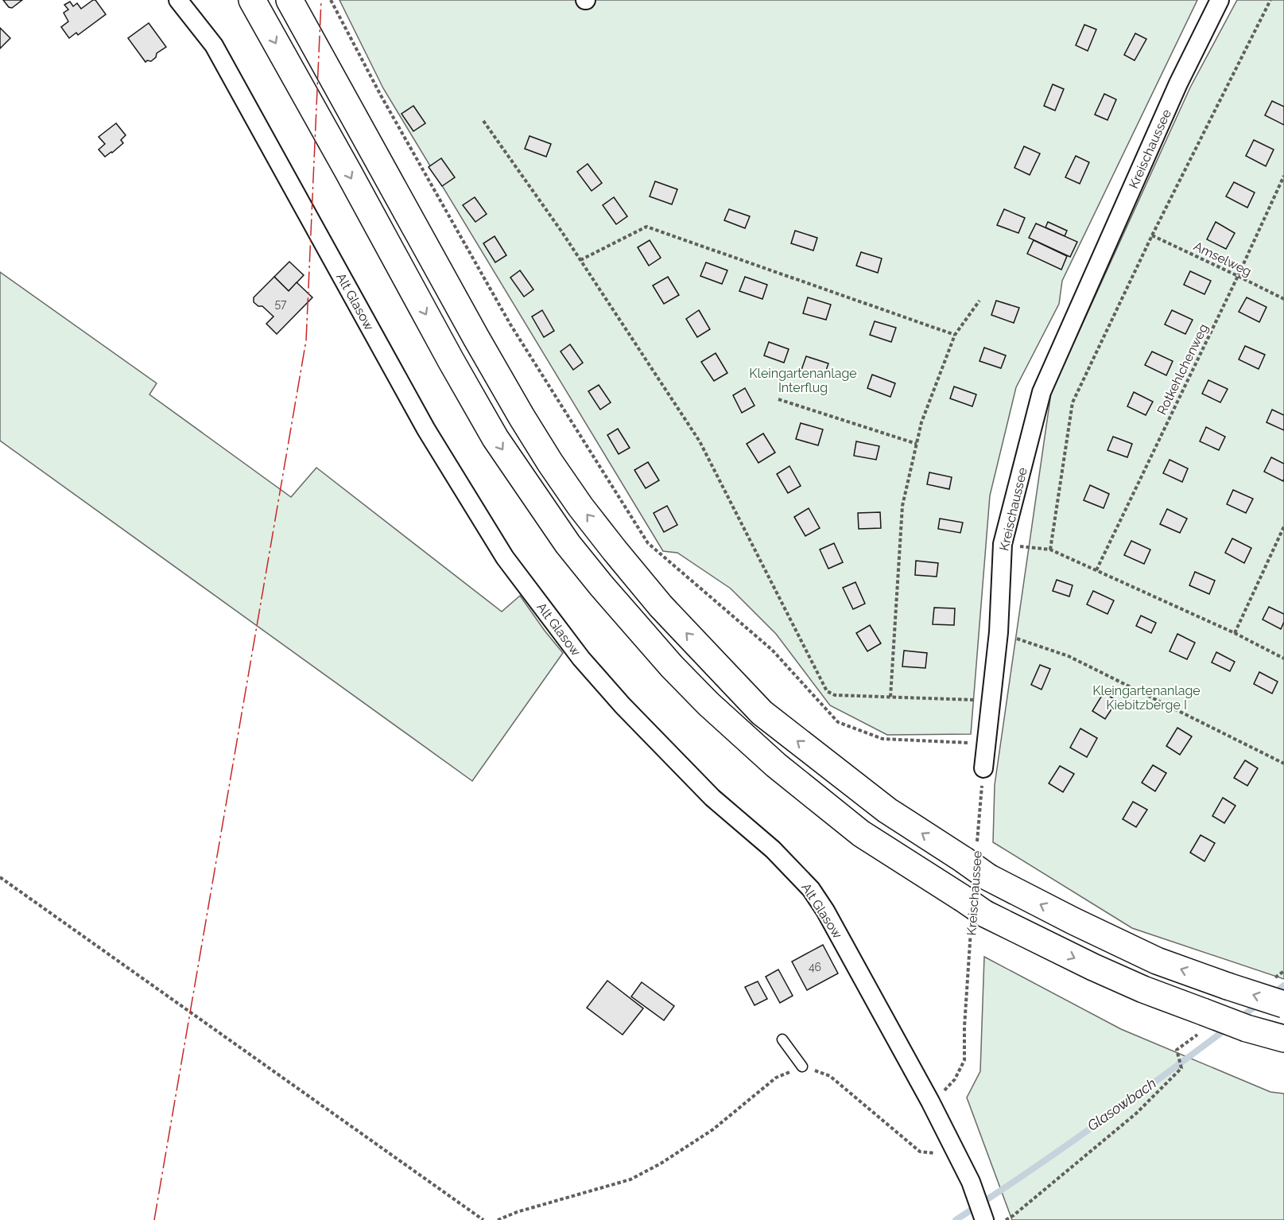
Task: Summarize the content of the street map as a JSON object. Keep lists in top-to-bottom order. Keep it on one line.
{"streets":{"street":["Kreischaussee","Alt Glasow"],"path":["Amselweg","Rotkehlchenweg"]},"crossings":[["Kreischaussee","Alt Glasow"],["Amselweg","Rotkehlchenweg"]],"water":["Glasowbach"],"parks":["Kleingartenanlage Interflug","Kleingartenanlage Kiebitzberge I"],"house_numbers":["57","46"]}
